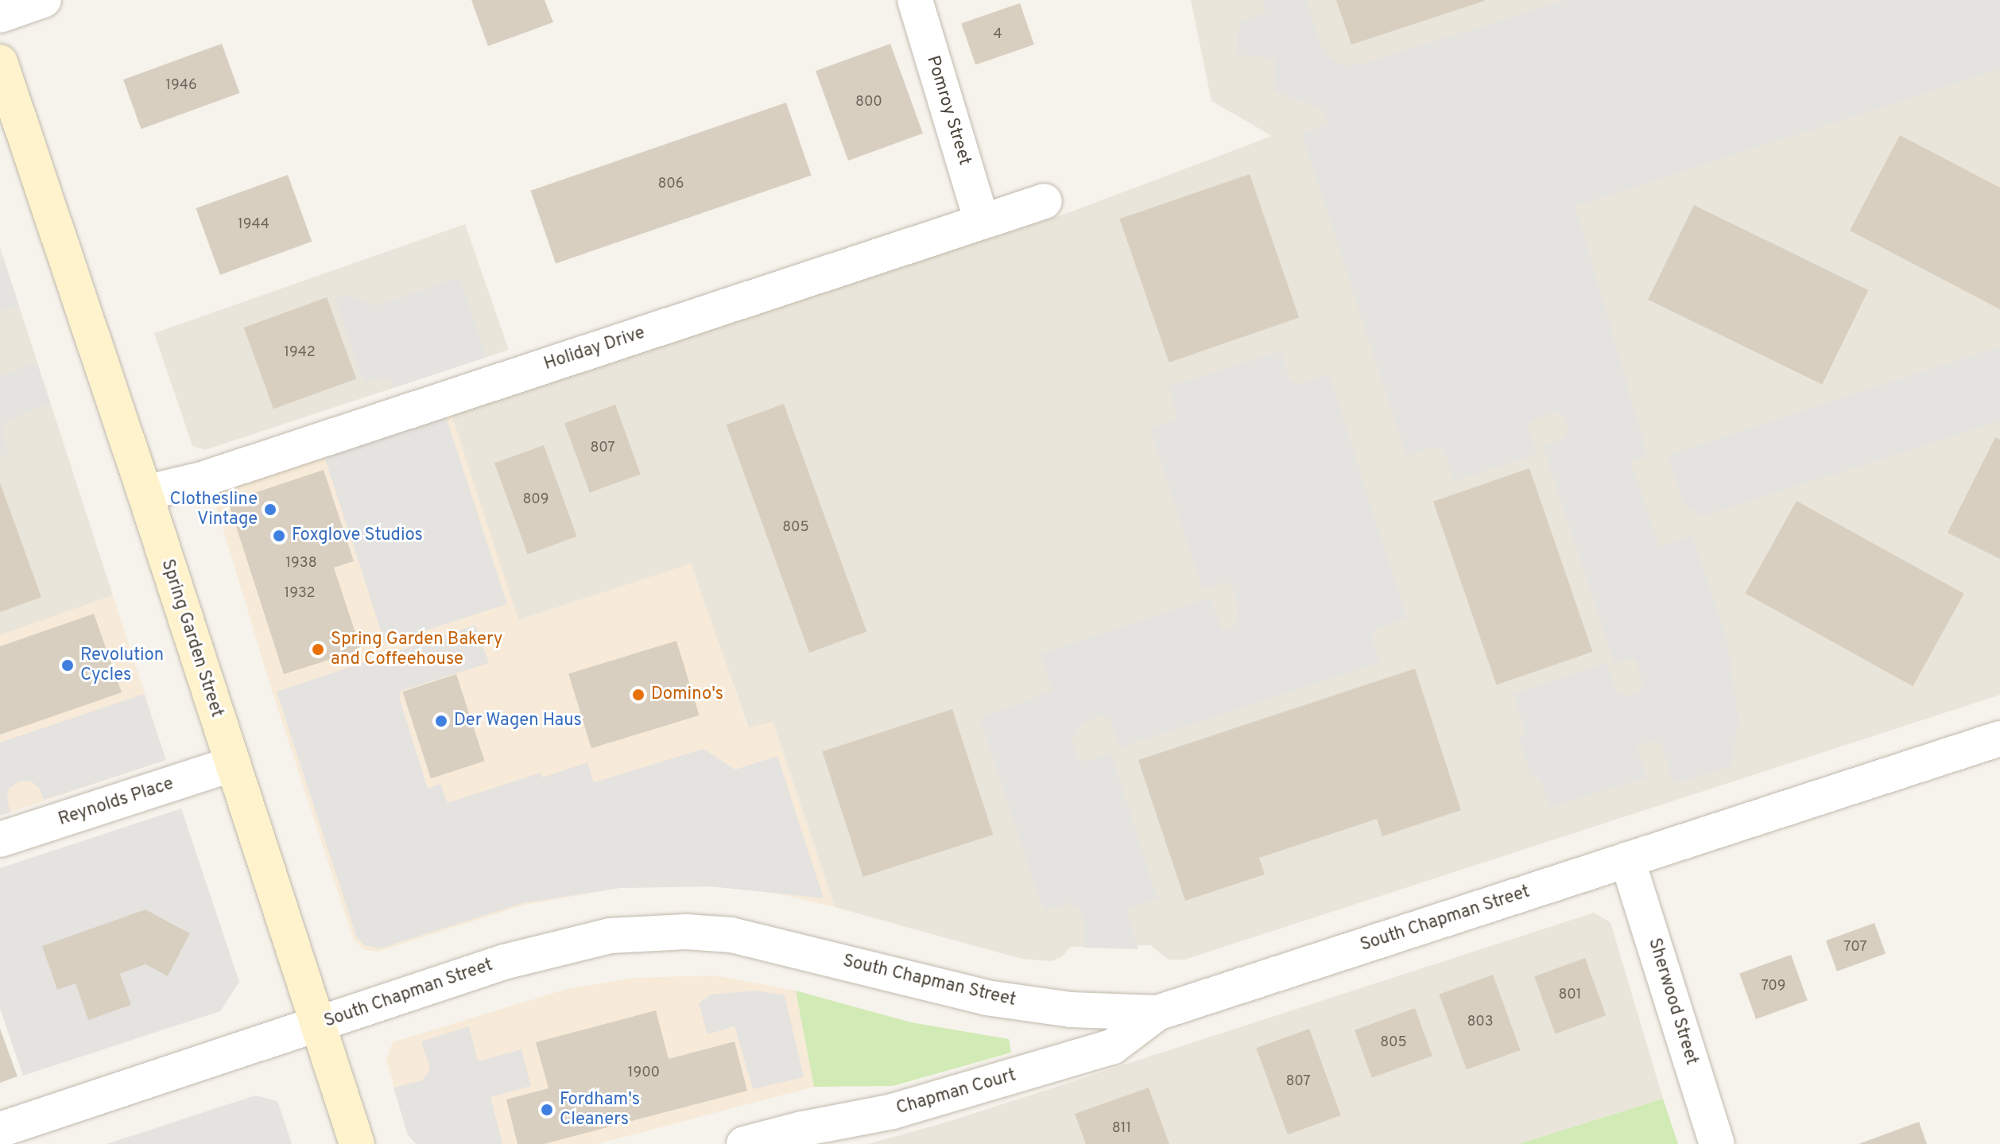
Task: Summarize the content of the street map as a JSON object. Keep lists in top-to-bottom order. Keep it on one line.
{"streets":{"main road":["Spring Garden Street"],"street":["Pomroy Street","Holiday Drive","Reynolds Place","South Chapman Street","Sherwood Street","Chapman Court"]},"crossings":[["Pomroy Street","Holiday Drive"],["Holiday Drive","Spring Garden Street"],["Spring Garden Street","Reynolds Place"],["Spring Garden Street","South Chapman Street"],["South Chapman Street","Sherwood Street"],["South Chapman Street","Chapman Court"]],"places":["Clothesline Vintage","Foxglove Studios","Spring Garden Bakery and Coffeehouse","Revolution Cycles","Domino's","Der Wagen Haus","Fordham's Cleaners"],"house_numbers":["4","1946","800","806","1944","1942","807","809","805","1938","1932","707","709","801","803","805","1900","807","811"]}
